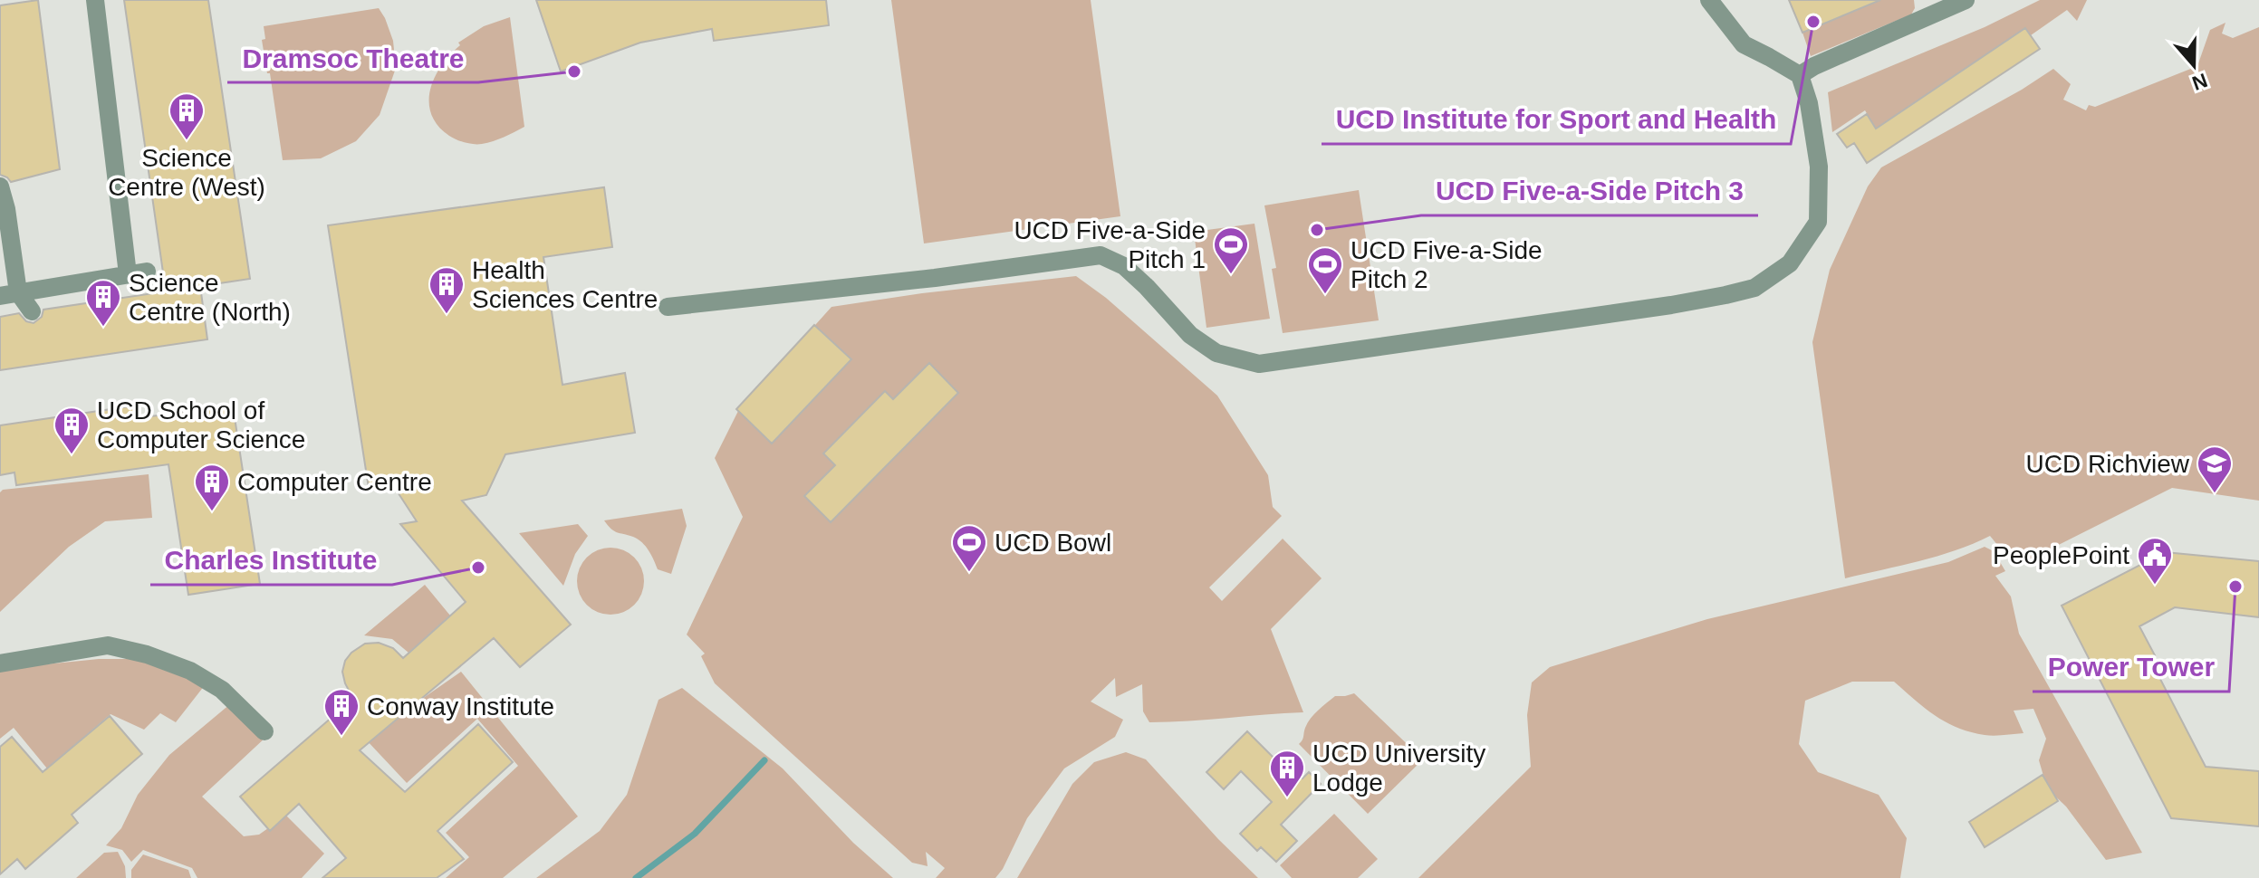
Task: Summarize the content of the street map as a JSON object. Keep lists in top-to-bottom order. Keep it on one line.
{"places":{"other":["UCD Institute for Sport and Health","Dramsoc Theatre","UCD Five-a-Side Pitch 3","Charles Institute","Power Tower"],"building":["Science Centre (West)","Health Sciences Centre","Science Centre (North)","UCD School of Computer Science","Computer Centre","Conway Institute","UCD University Lodge"],"sports":["UCD Five-a-Side Pitch 1","UCD Five-a-Side Pitch 2","UCD Bowl"],"school or university":["UCD Richview"],"public building":["PeoplePoint"]},"north":"bottom"}
